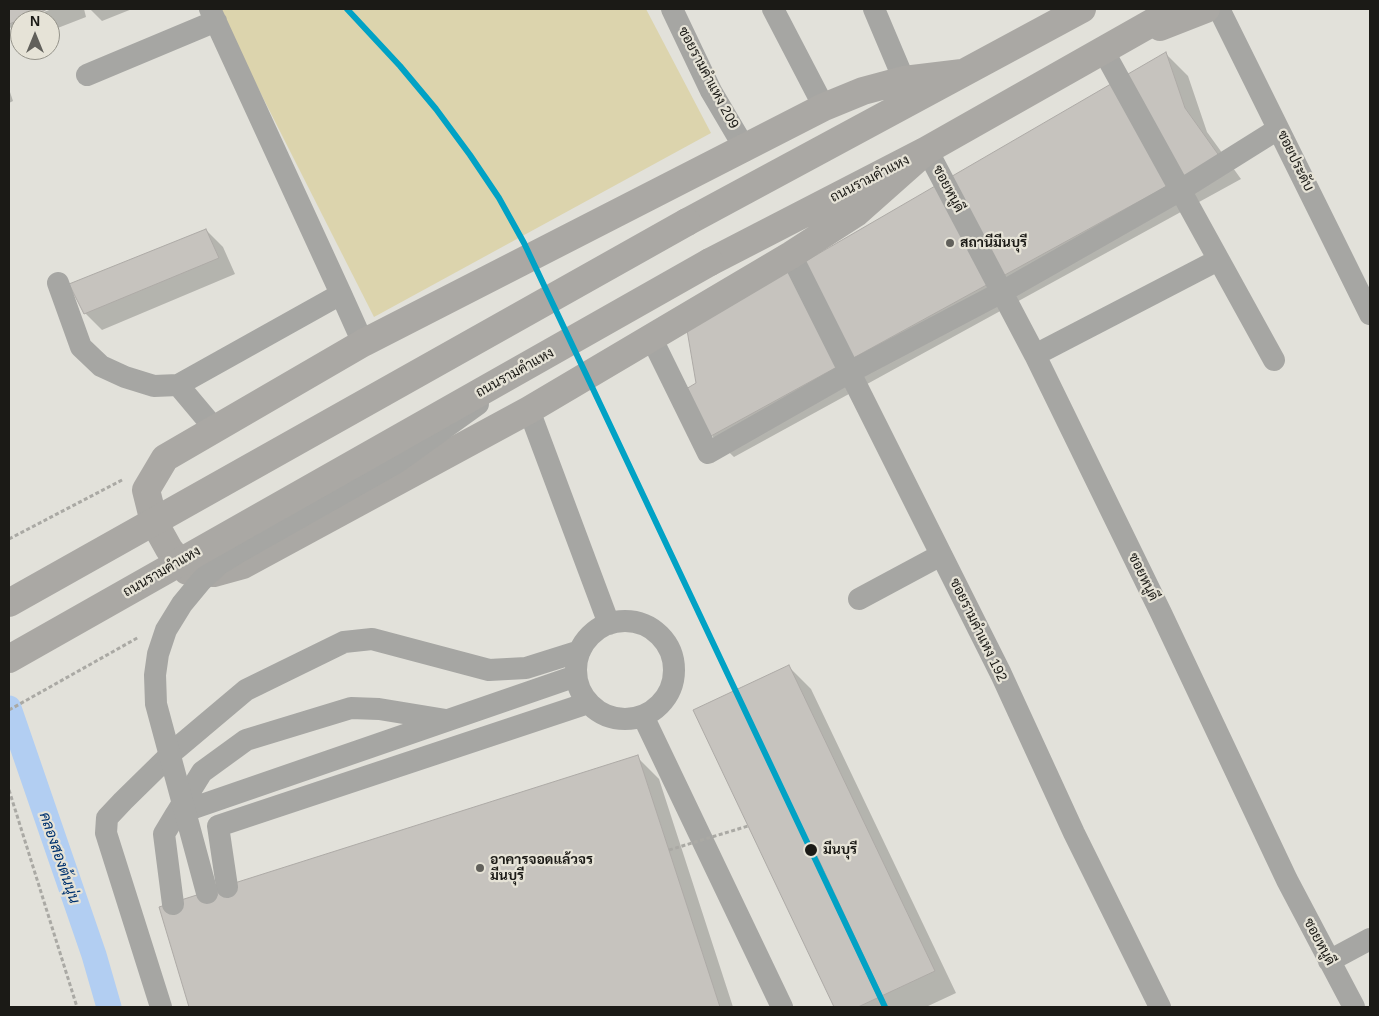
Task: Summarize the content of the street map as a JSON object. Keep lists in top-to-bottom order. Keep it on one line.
{"streets":{"main road":["ถนนรามคำแหง"],"street":["ซอยรามคำแหง 209","ซอยประดับ","ซอยหนูดี","ซอยรามคำแหง 192"]},"crossings":[["ถนนรามคำแหง","ซอยหนูดี"]],"water":["คลองสองต้นนุ่น"],"places":["สถานีมีนบุรี","มีนบุรี","อาคารจอดแล้วจร มีนบุรี"],"north":"top"}
